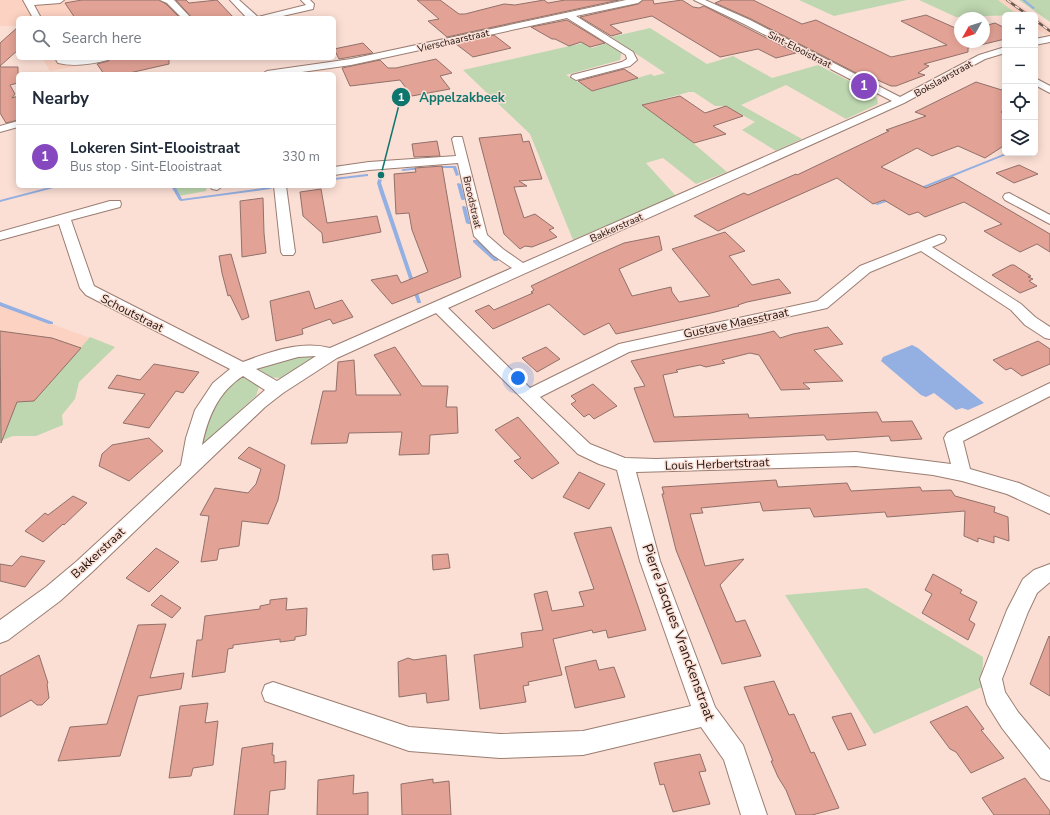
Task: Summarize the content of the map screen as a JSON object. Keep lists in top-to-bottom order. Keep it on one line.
{"streets":{"street":["Vierschaarstraat","Sint-Elooistraat","Bokslaarstraat","Broodstraat","Bakkerstraat","Schoutstraat","Gustave Maesstraat","Louis Herbertstraat","Pierre Jacques Vranckenstraat"]},"crossings":[["Sint-Elooistraat","Bokslaarstraat"],["Sint-Elooistraat","Bakkerstraat"],["Bokslaarstraat","Bakkerstraat"],["Broodstraat","Bakkerstraat"],["Bakkerstraat","Schoutstraat"],["Bakkerstraat","Louis Herbertstraat"],["Gustave Maesstraat","Louis Herbertstraat"],["Louis Herbertstraat","Pierre Jacques Vranckenstraat"]],"places":["Appelzakbeek"],"north":"bottom left","page":{"map_buttons":["+","−"],"search":"Search here","pins":"1","heading":"Nearby","list":[{"mark":"1","name":"Lokeren Sint-Elooistraat","note":"Bus stop · Sint-Elooistraat","value":"330 m"}]}}
